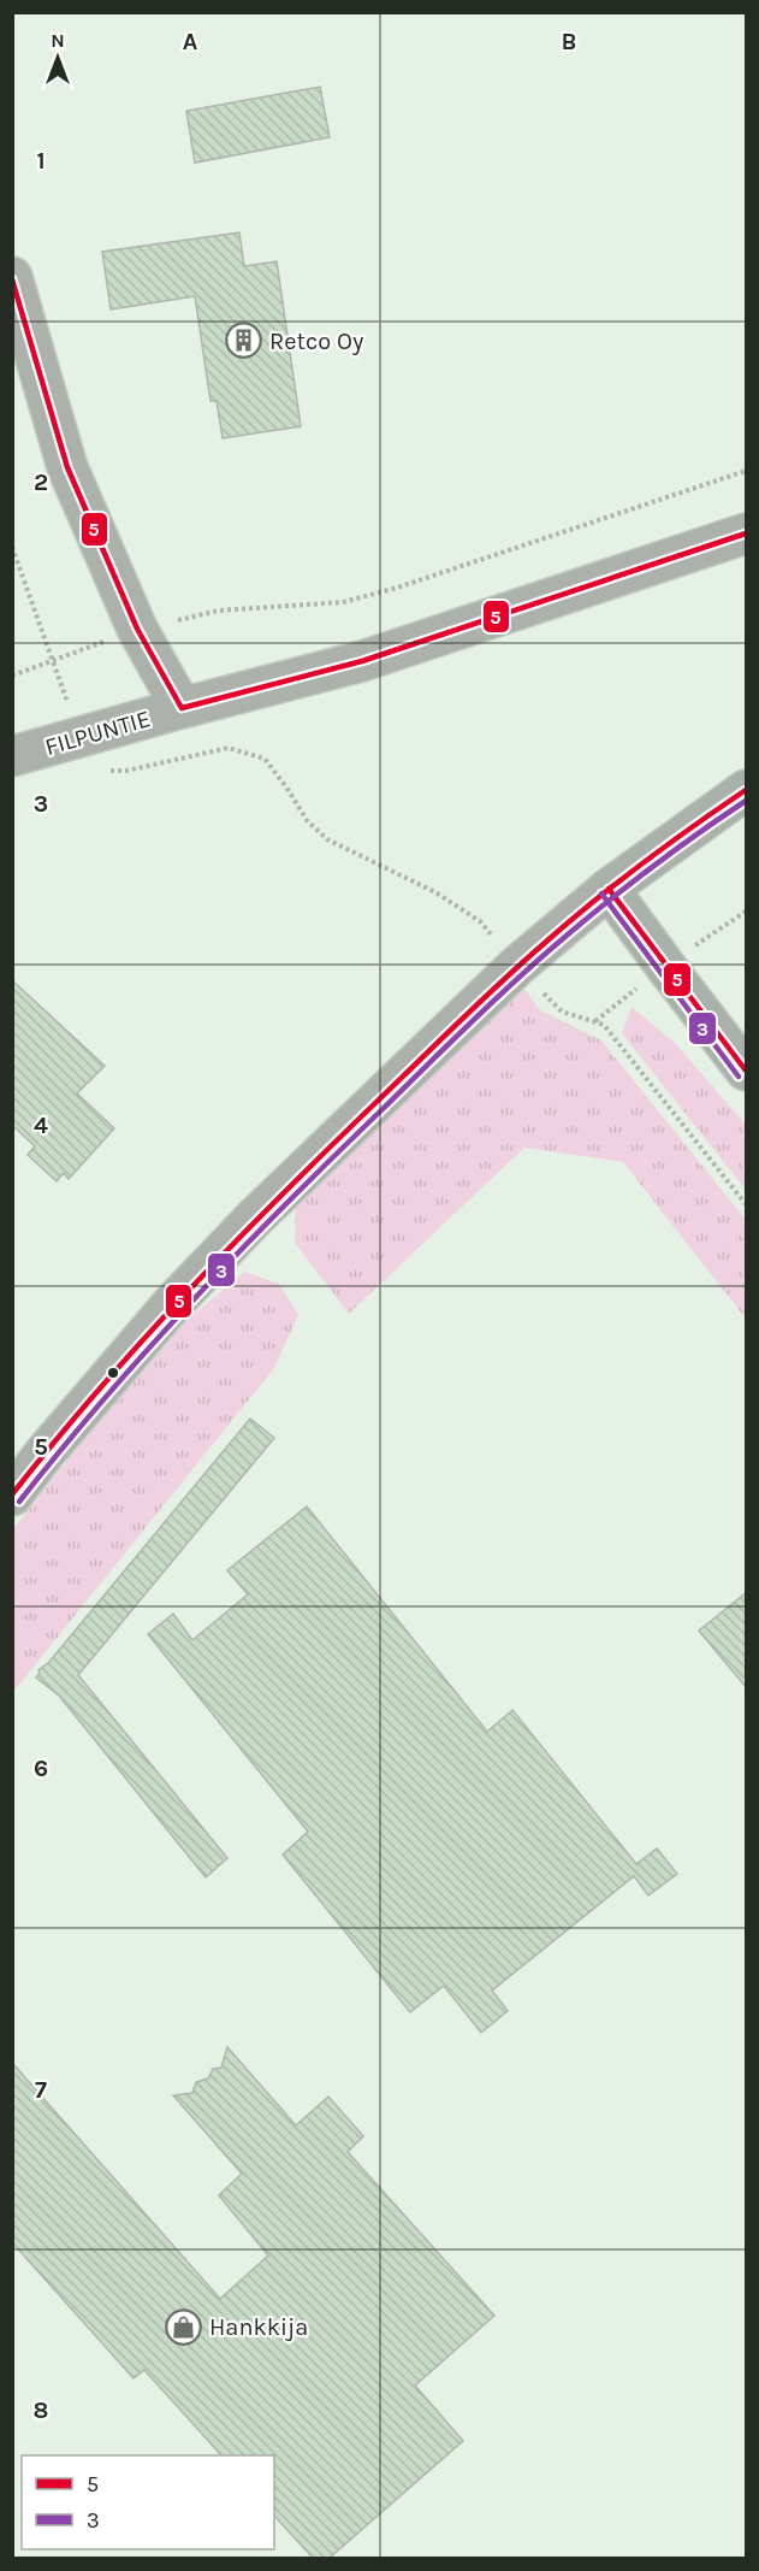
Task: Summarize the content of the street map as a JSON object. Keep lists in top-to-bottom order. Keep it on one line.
{"streets":{"street":["FILPUNTIE"]},"places":{"building":["Retco Oy"],"shop":["Hankkija"]},"lines":["transit line 5","transit line 3"],"legend":["5","3"],"north":"top","grid":{"columns":["A","B"],"rows":["1","2","3","4","5","6","7","8"]}}
